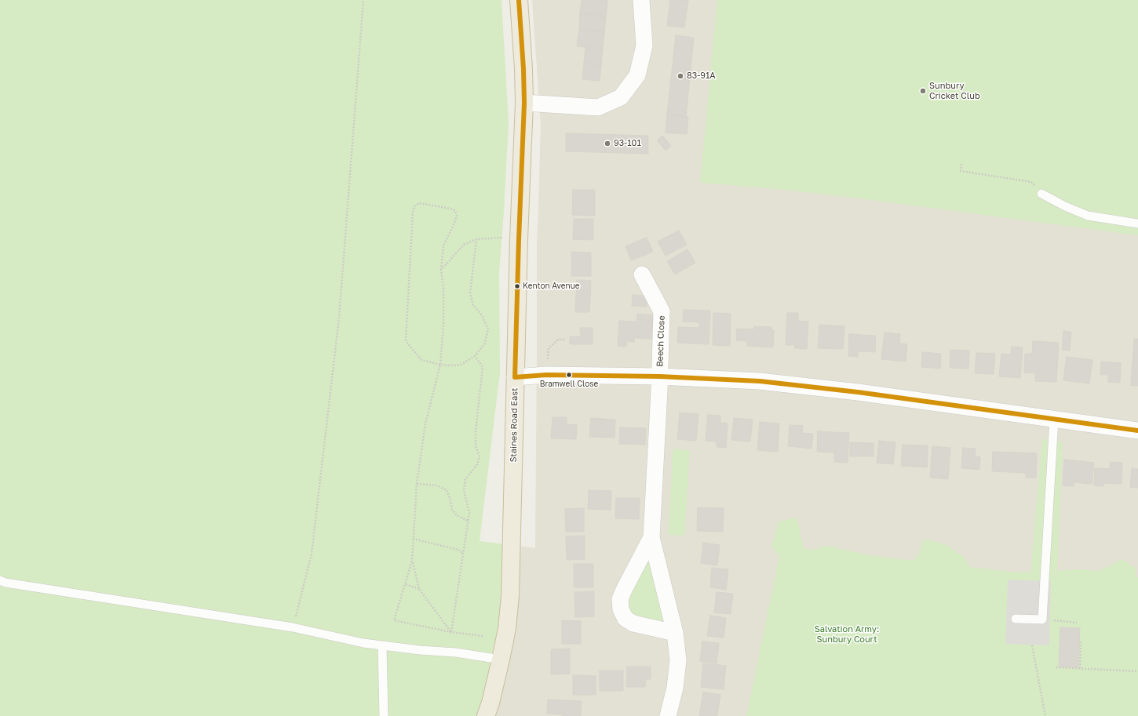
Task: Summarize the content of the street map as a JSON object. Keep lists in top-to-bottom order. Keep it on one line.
{"streets":{"highway":["Staines Road East"],"street":["Beech Close"]},"parks":["Salvation Army: Sunbury Court"],"places":["83-91A","Sunbury Cricket Club","93-101","Kenton Avenue","Bramwell Close"]}
